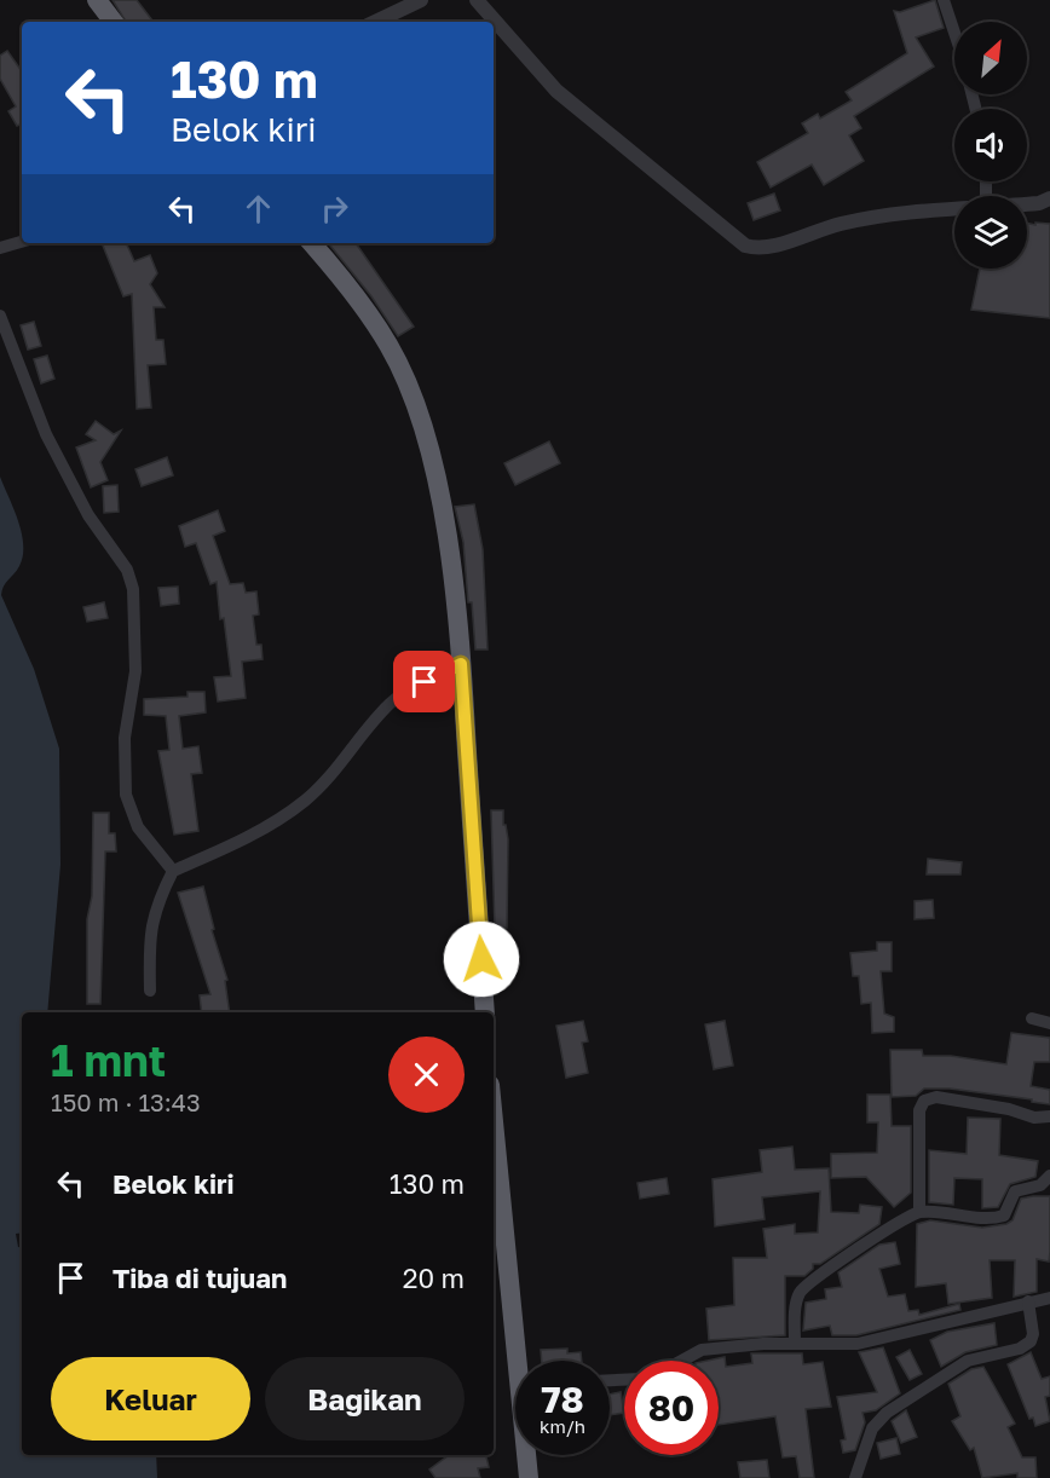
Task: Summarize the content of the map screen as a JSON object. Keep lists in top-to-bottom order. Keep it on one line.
{"north":"top right","page":{"turn":["130 m","Belok kiri"],"heading":["1 mnt","150 m · 13:43"],"list":[{"name":"Belok kiri","value":"130 m"},{"name":"Tiba di tujuan","value":"20 m"}],"buttons":["Keluar","Bagikan"],"speed":"78 km/h","limit":"80"}}
